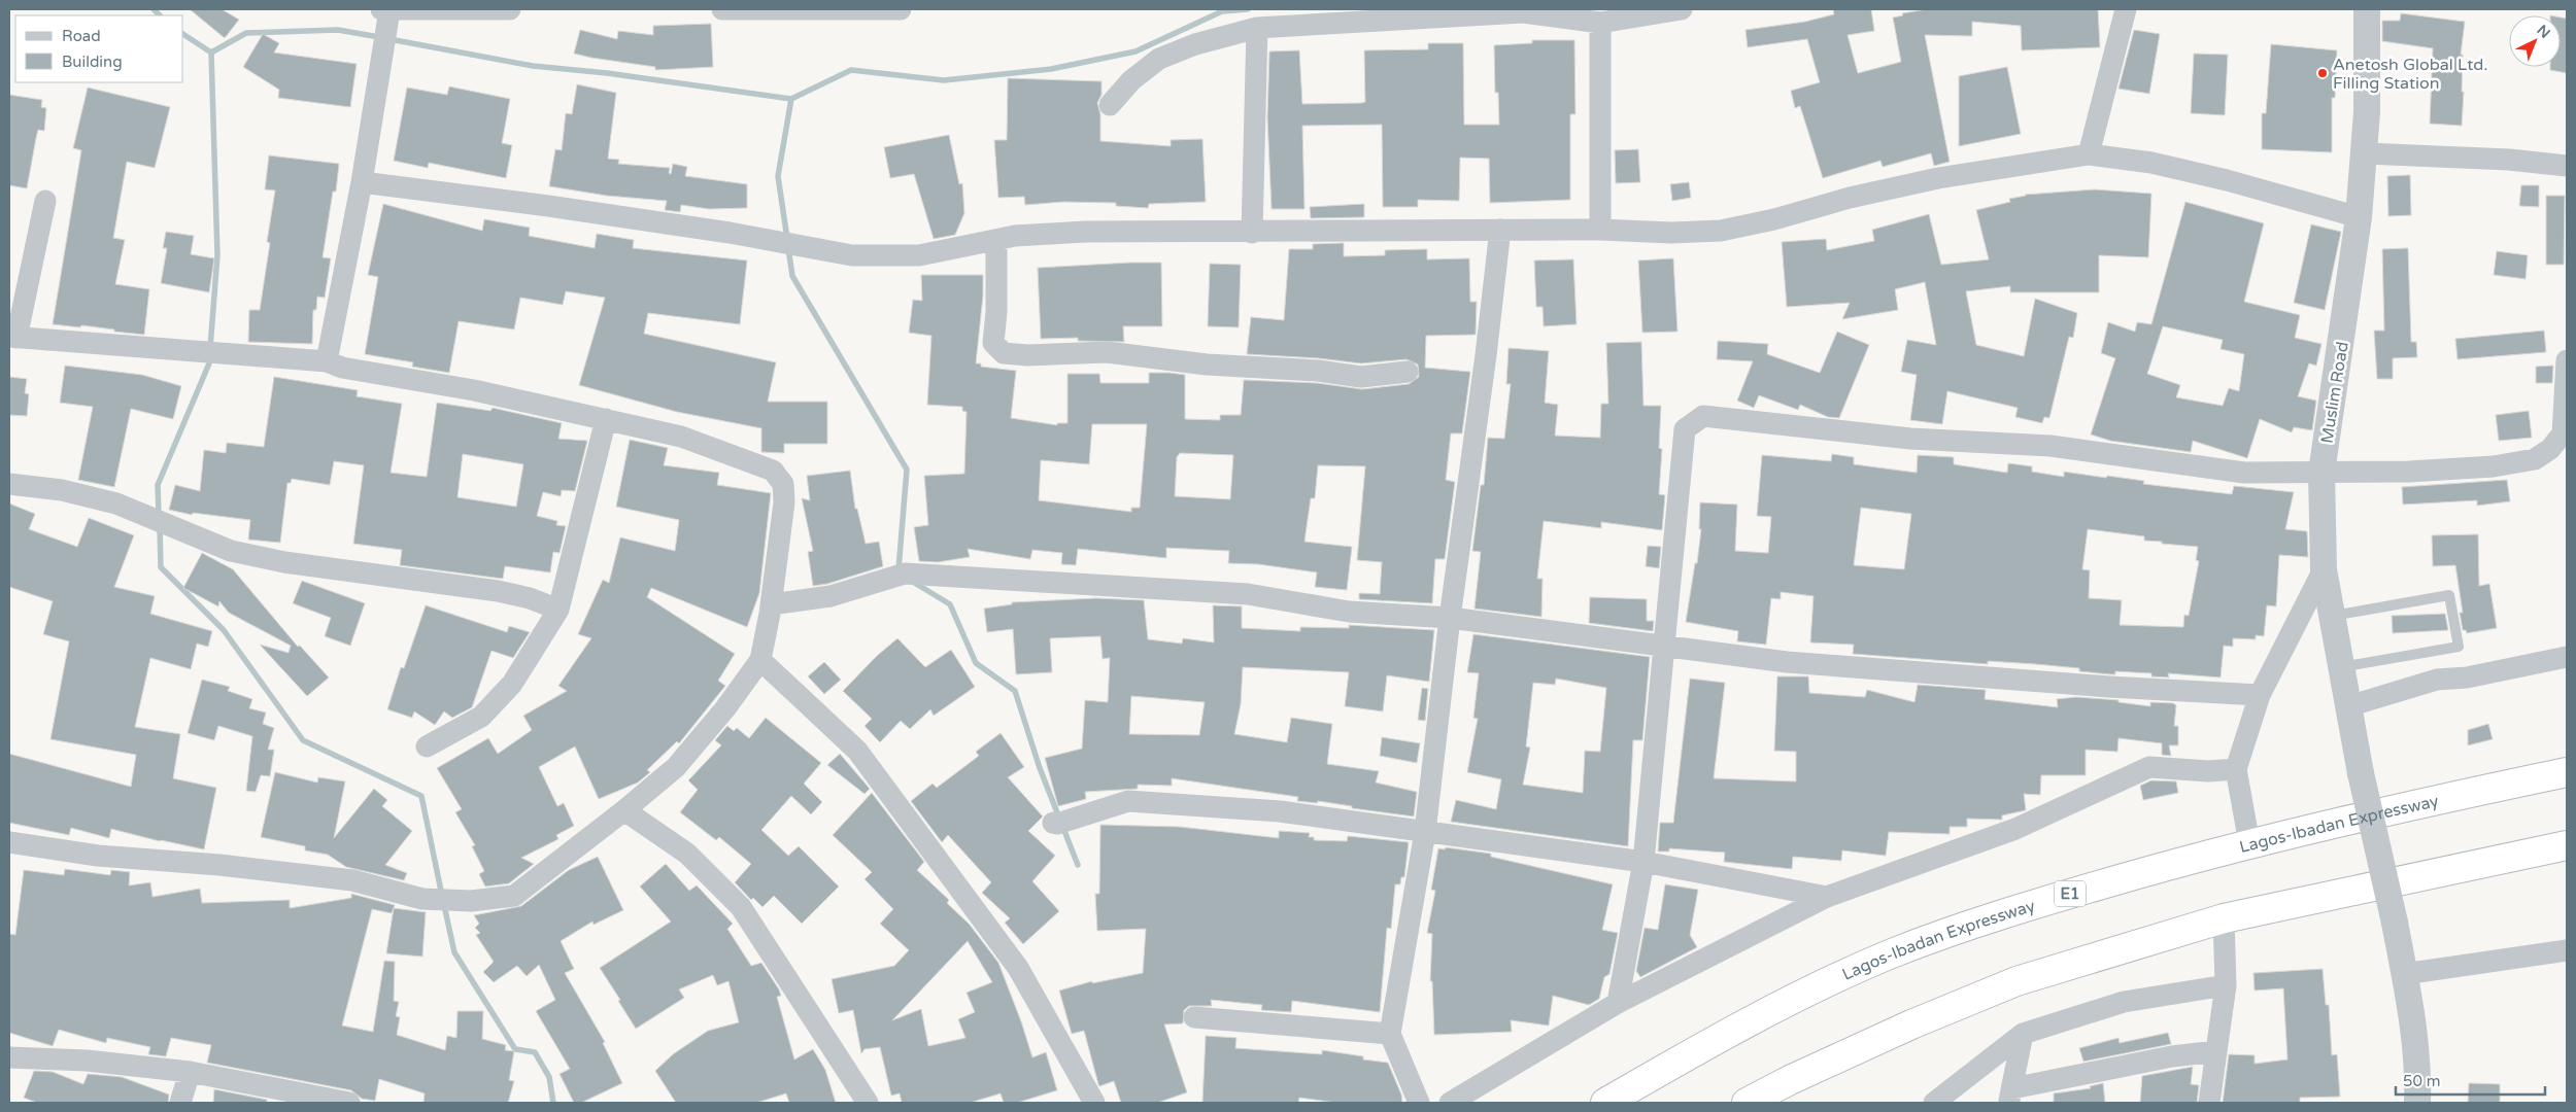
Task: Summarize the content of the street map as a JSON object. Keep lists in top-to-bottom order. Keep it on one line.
{"streets":{"highway":["Lagos-Ibadan Expressway","E1"],"street":["Muslim Road"]},"places":["Anetosh Global Ltd. Filling Station"],"legend":["Road","Building"],"scale_bar":"50 m","north":"top right"}
